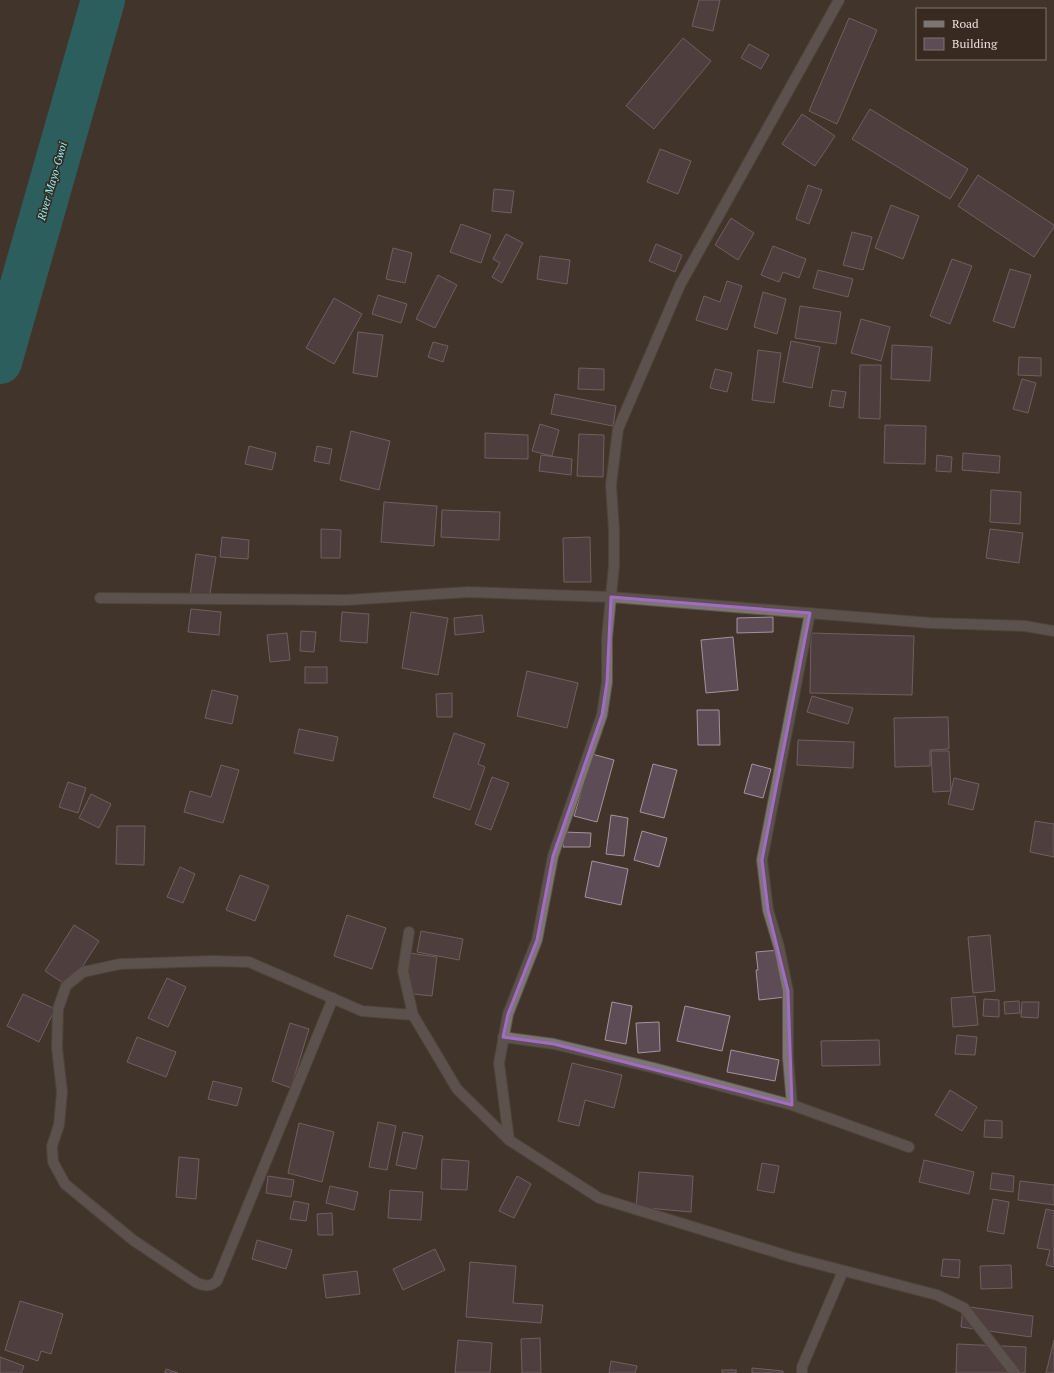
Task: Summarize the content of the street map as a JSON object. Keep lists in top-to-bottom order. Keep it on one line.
{"water":["River Mayo-Gwoi"],"legend":["Road","Building"]}
